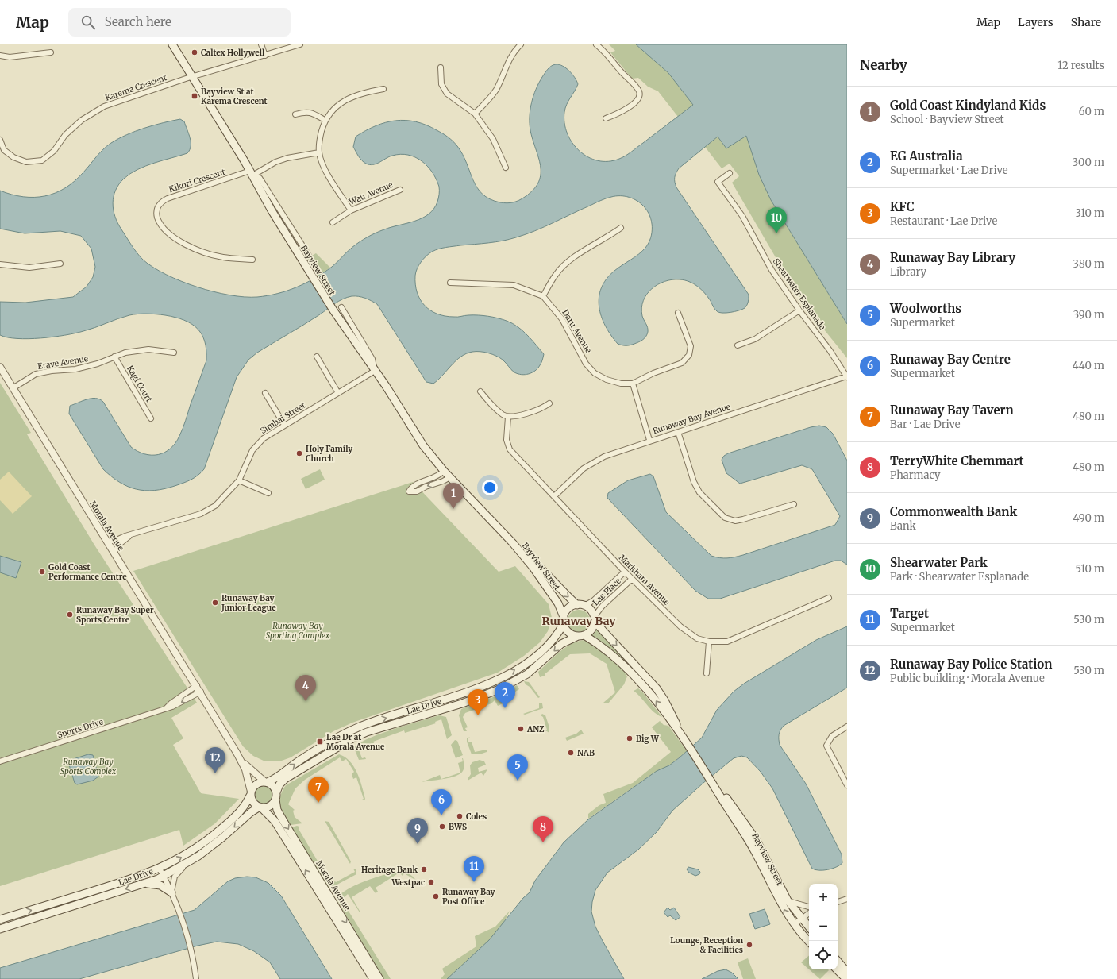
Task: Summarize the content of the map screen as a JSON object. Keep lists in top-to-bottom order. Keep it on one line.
{"streets":{"main road":["Bayview Street","Morala Avenue","Lae Drive"],"street":["Karema Crescent","Kikori Crescent","Wau Avenue","Shearwater Esplanade","Daru Avenue","Erave Avenue","Kagi Court","Simbai Street","Runaway Bay Avenue","Markham Avenue","Lae Place","Sports Drive"]},"crossings":[["Karema Crescent","Bayview Street"],["Kikori Crescent","Bayview Street"],["Bayview Street","Simbai Street"],["Bayview Street","Lae Place"],["Bayview Street","Lae Drive"],["Shearwater Esplanade","Runaway Bay Avenue"],["Erave Avenue","Kagi Court"],["Erave Avenue","Morala Avenue"],["Simbai Street","Morala Avenue"],["Runaway Bay Avenue","Markham Avenue"],["Morala Avenue","Lae Drive"],["Morala Avenue","Sports Drive"],["Markham Avenue","Lae Place"],["Lae Place","Lae Drive"]],"districts":["Runaway Bay"],"parks":["Runaway Bay Sporting Complex","Runaway Bay Sports Complex"],"places":{"other":["Caltex Hollywell","Holy Family Church","Gold Coast Performance Centre","Runaway Bay Junior League","Runaway Bay Super Sports Centre","ANZ","Big W","NAB","Coles","BWS","Heritage Bank","Westpac","Runaway Bay Post Office","Lounge, Reception & Facilities"],"transit":["Bayview St at Karema Crescent","Lae Dr at Morala Avenue"]},"page":{"header":"Map","search":"Search here","nav":["Map","Layers","Share"],"heading":["Nearby","12 results"],"list":[{"mark":"1","name":"Gold Coast Kindyland Kids","note":"School · Bayview Street","value":"60 m"},{"mark":"2","name":"EG Australia","note":"Supermarket · Lae Drive","value":"300 m"},{"mark":"3","name":"KFC","note":"Restaurant · Lae Drive","value":"310 m"},{"mark":"4","name":"Runaway Bay Library","note":"Library","value":"380 m"},{"mark":"5","name":"Woolworths","note":"Supermarket","value":"390 m"},{"mark":"6","name":"Runaway Bay Centre","note":"Supermarket","value":"440 m"},{"mark":"7","name":"Runaway Bay Tavern","note":"Bar · Lae Drive","value":"480 m"},{"mark":"8","name":"TerryWhite Chemmart","note":"Pharmacy","value":"480 m"},{"mark":"9","name":"Commonwealth Bank","note":"Bank","value":"490 m"},{"mark":"10","name":"Shearwater Park","note":"Park · Shearwater Esplanade","value":"510 m"},{"mark":"11","name":"Target","note":"Supermarket","value":"530 m"},{"mark":"12","name":"Runaway Bay Police Station","note":"Public building · Morala Avenue","value":"530 m"}],"pins":["10","1","4","2","3","12","5","7","6","8","9","11"],"map_buttons":["+","−"]}}
